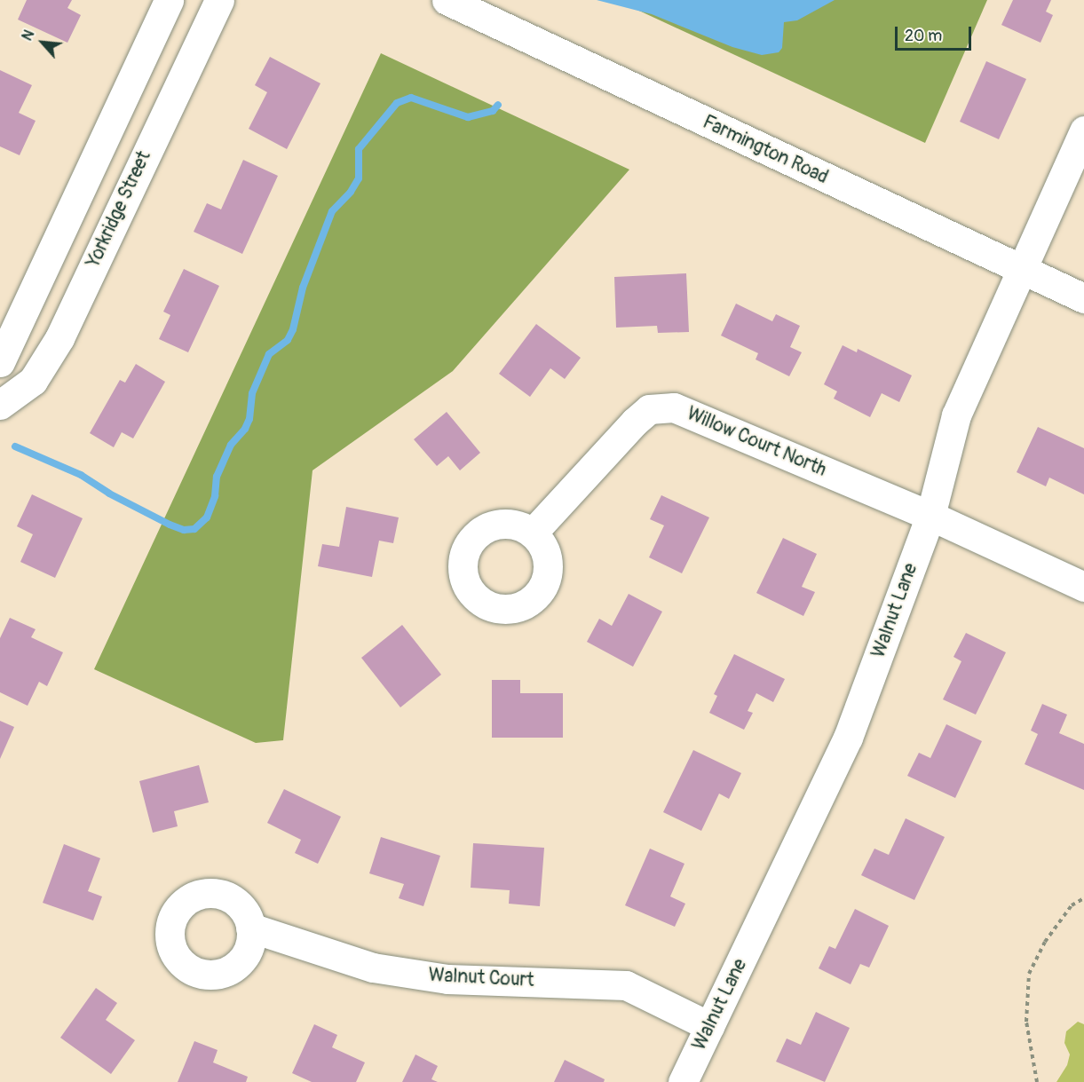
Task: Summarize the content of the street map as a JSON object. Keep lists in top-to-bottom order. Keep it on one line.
{"streets":{"street":["Farmington Road","Yorkridge Street","Willow Court North","Walnut Lane","Walnut Court"]},"crossings":[["Farmington Road","Walnut Lane"],["Willow Court North","Walnut Lane"],["Walnut Lane","Walnut Court"]],"scale_bar":"20 m","north":"top left"}
